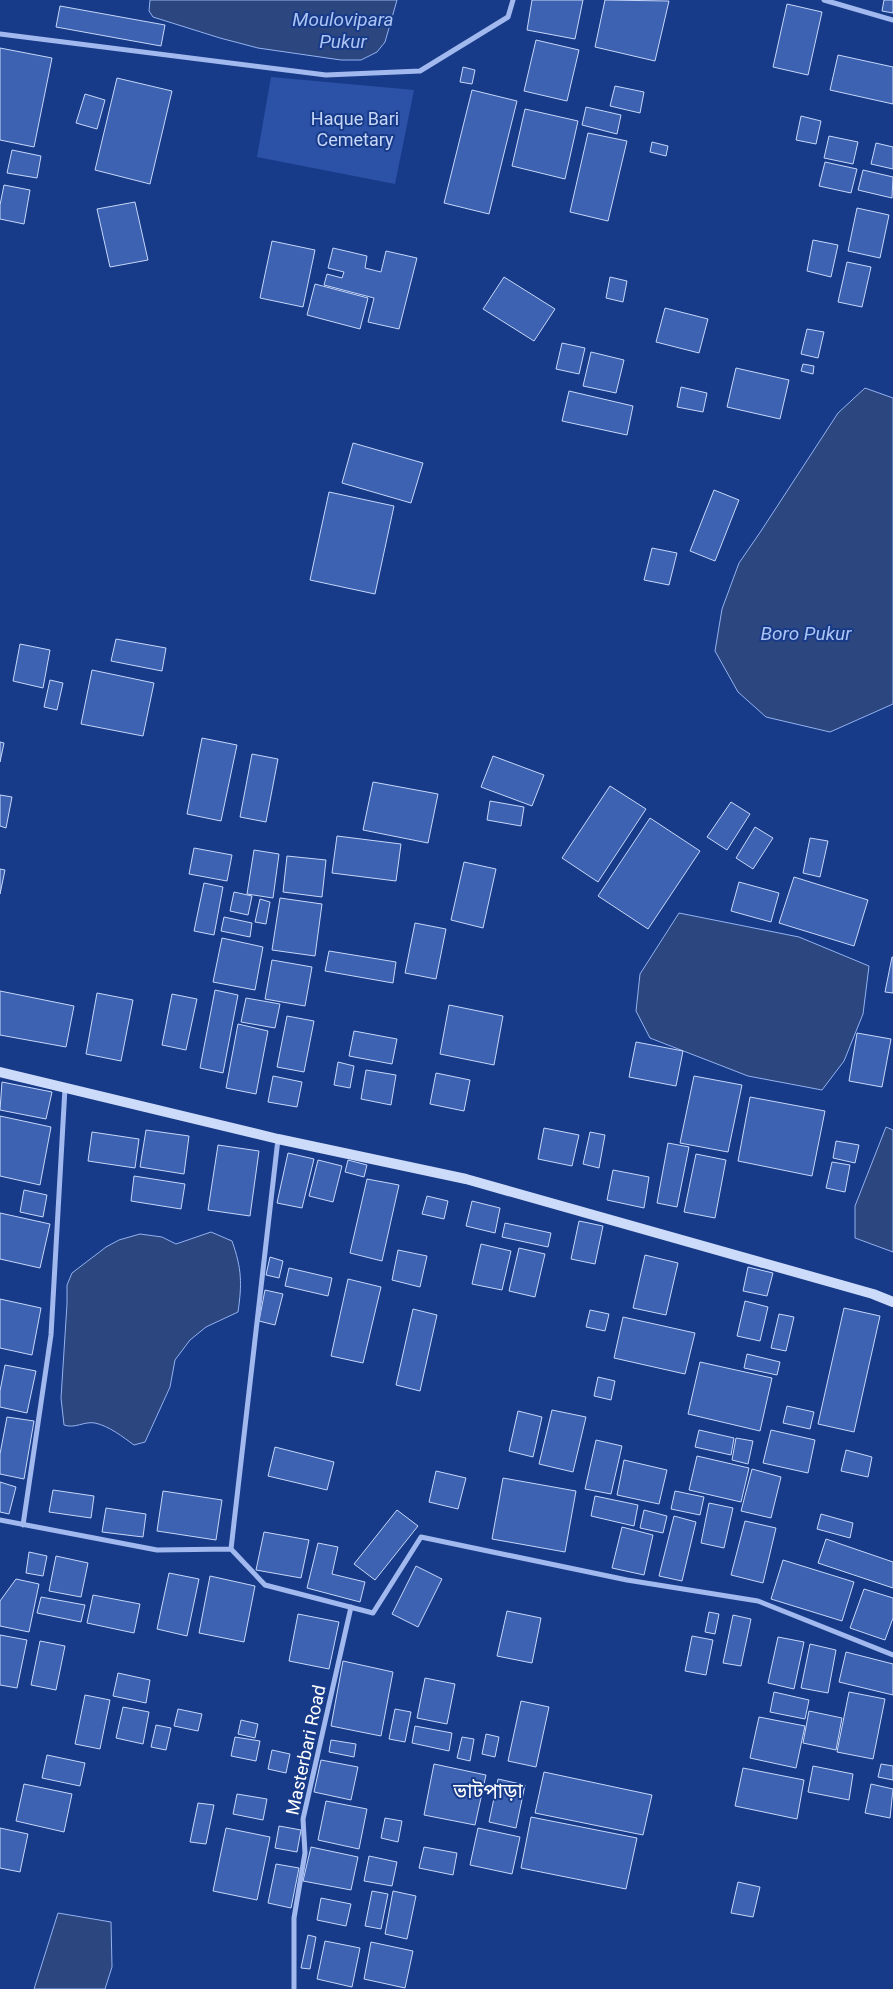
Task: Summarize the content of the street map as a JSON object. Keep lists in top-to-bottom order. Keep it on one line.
{"streets":{"street":["Masterbari Road"]},"districts":["ভাটপাড়া"],"water":["Moulovipara Pukur","Boro Pukur"],"parks":["Haque Bari Cemetary"]}
